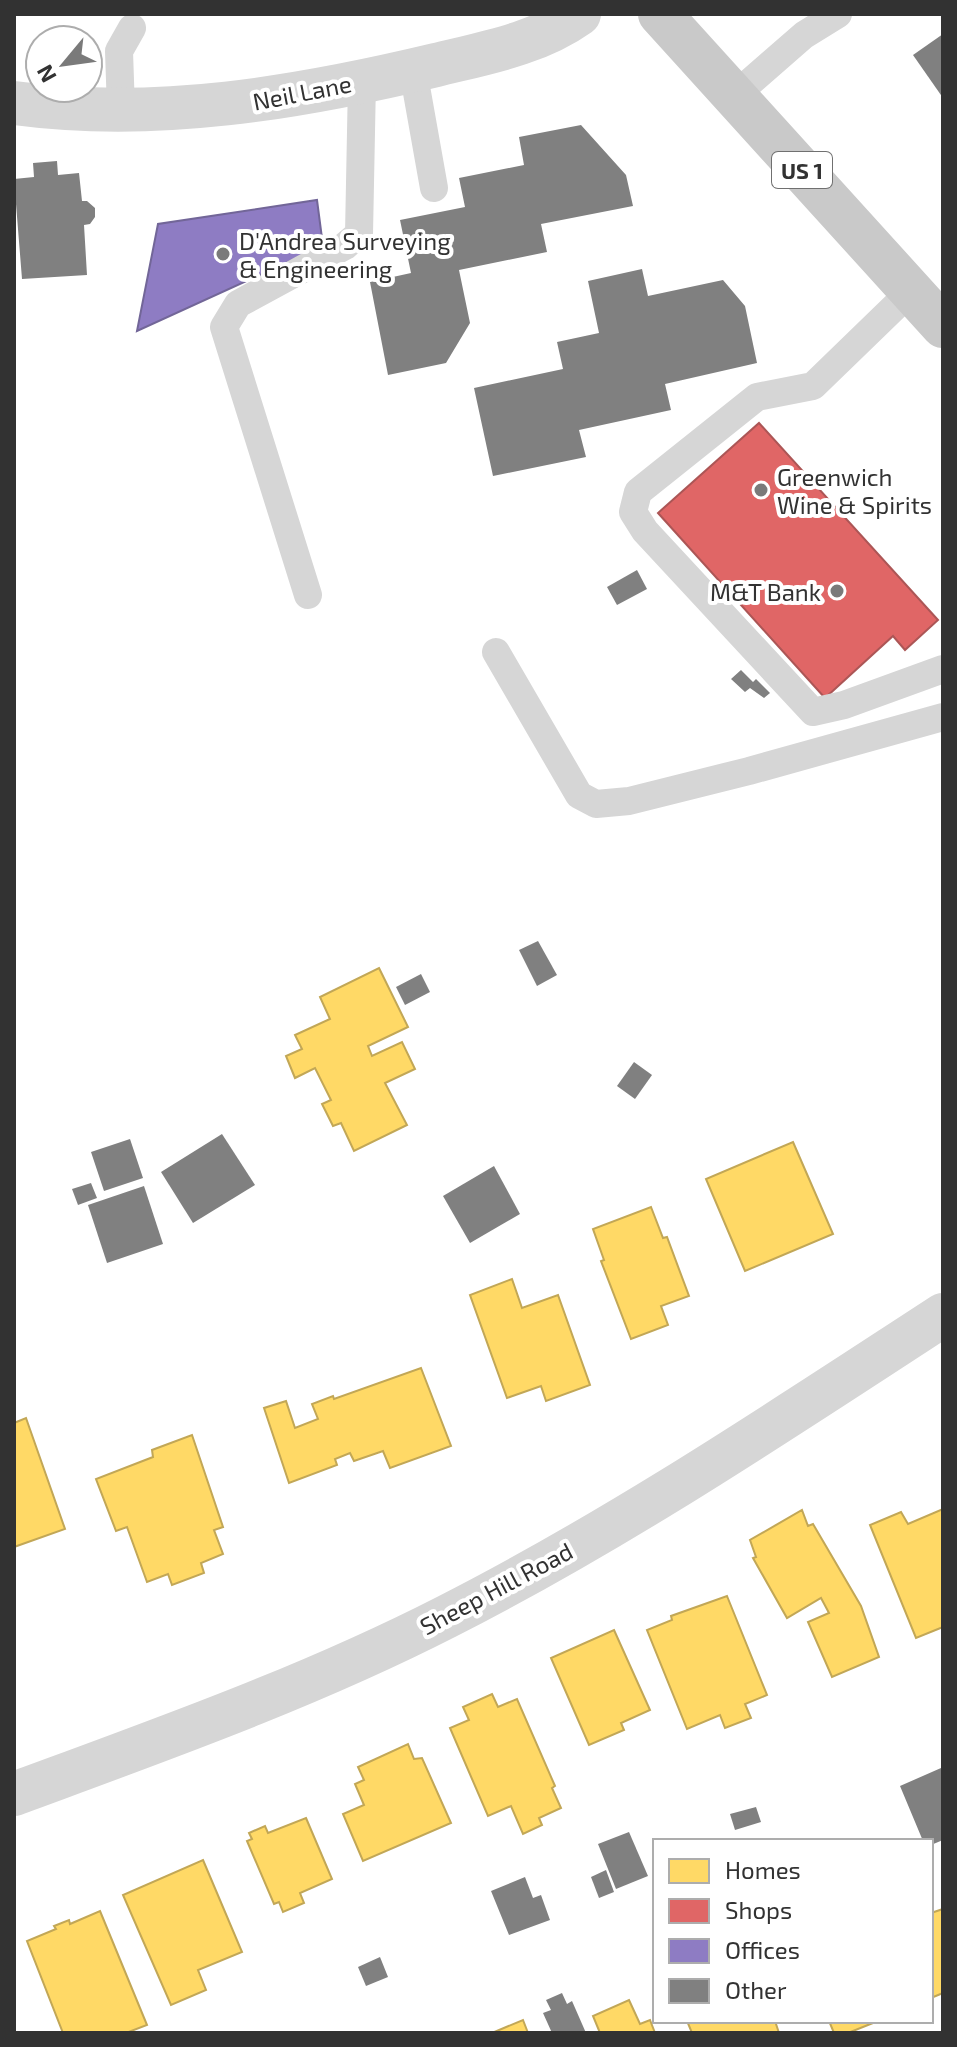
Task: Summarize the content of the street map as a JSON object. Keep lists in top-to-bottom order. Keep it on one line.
{"streets":{"main road":["US 1"],"street":["Neil Lane","Sheep Hill Road"]},"places":["D'Andrea Surveying & Engineering","Greenwich Wine & Spirits","M&T Bank"],"legend":["Homes","Shops","Offices","Other"],"north":"bottom left"}
